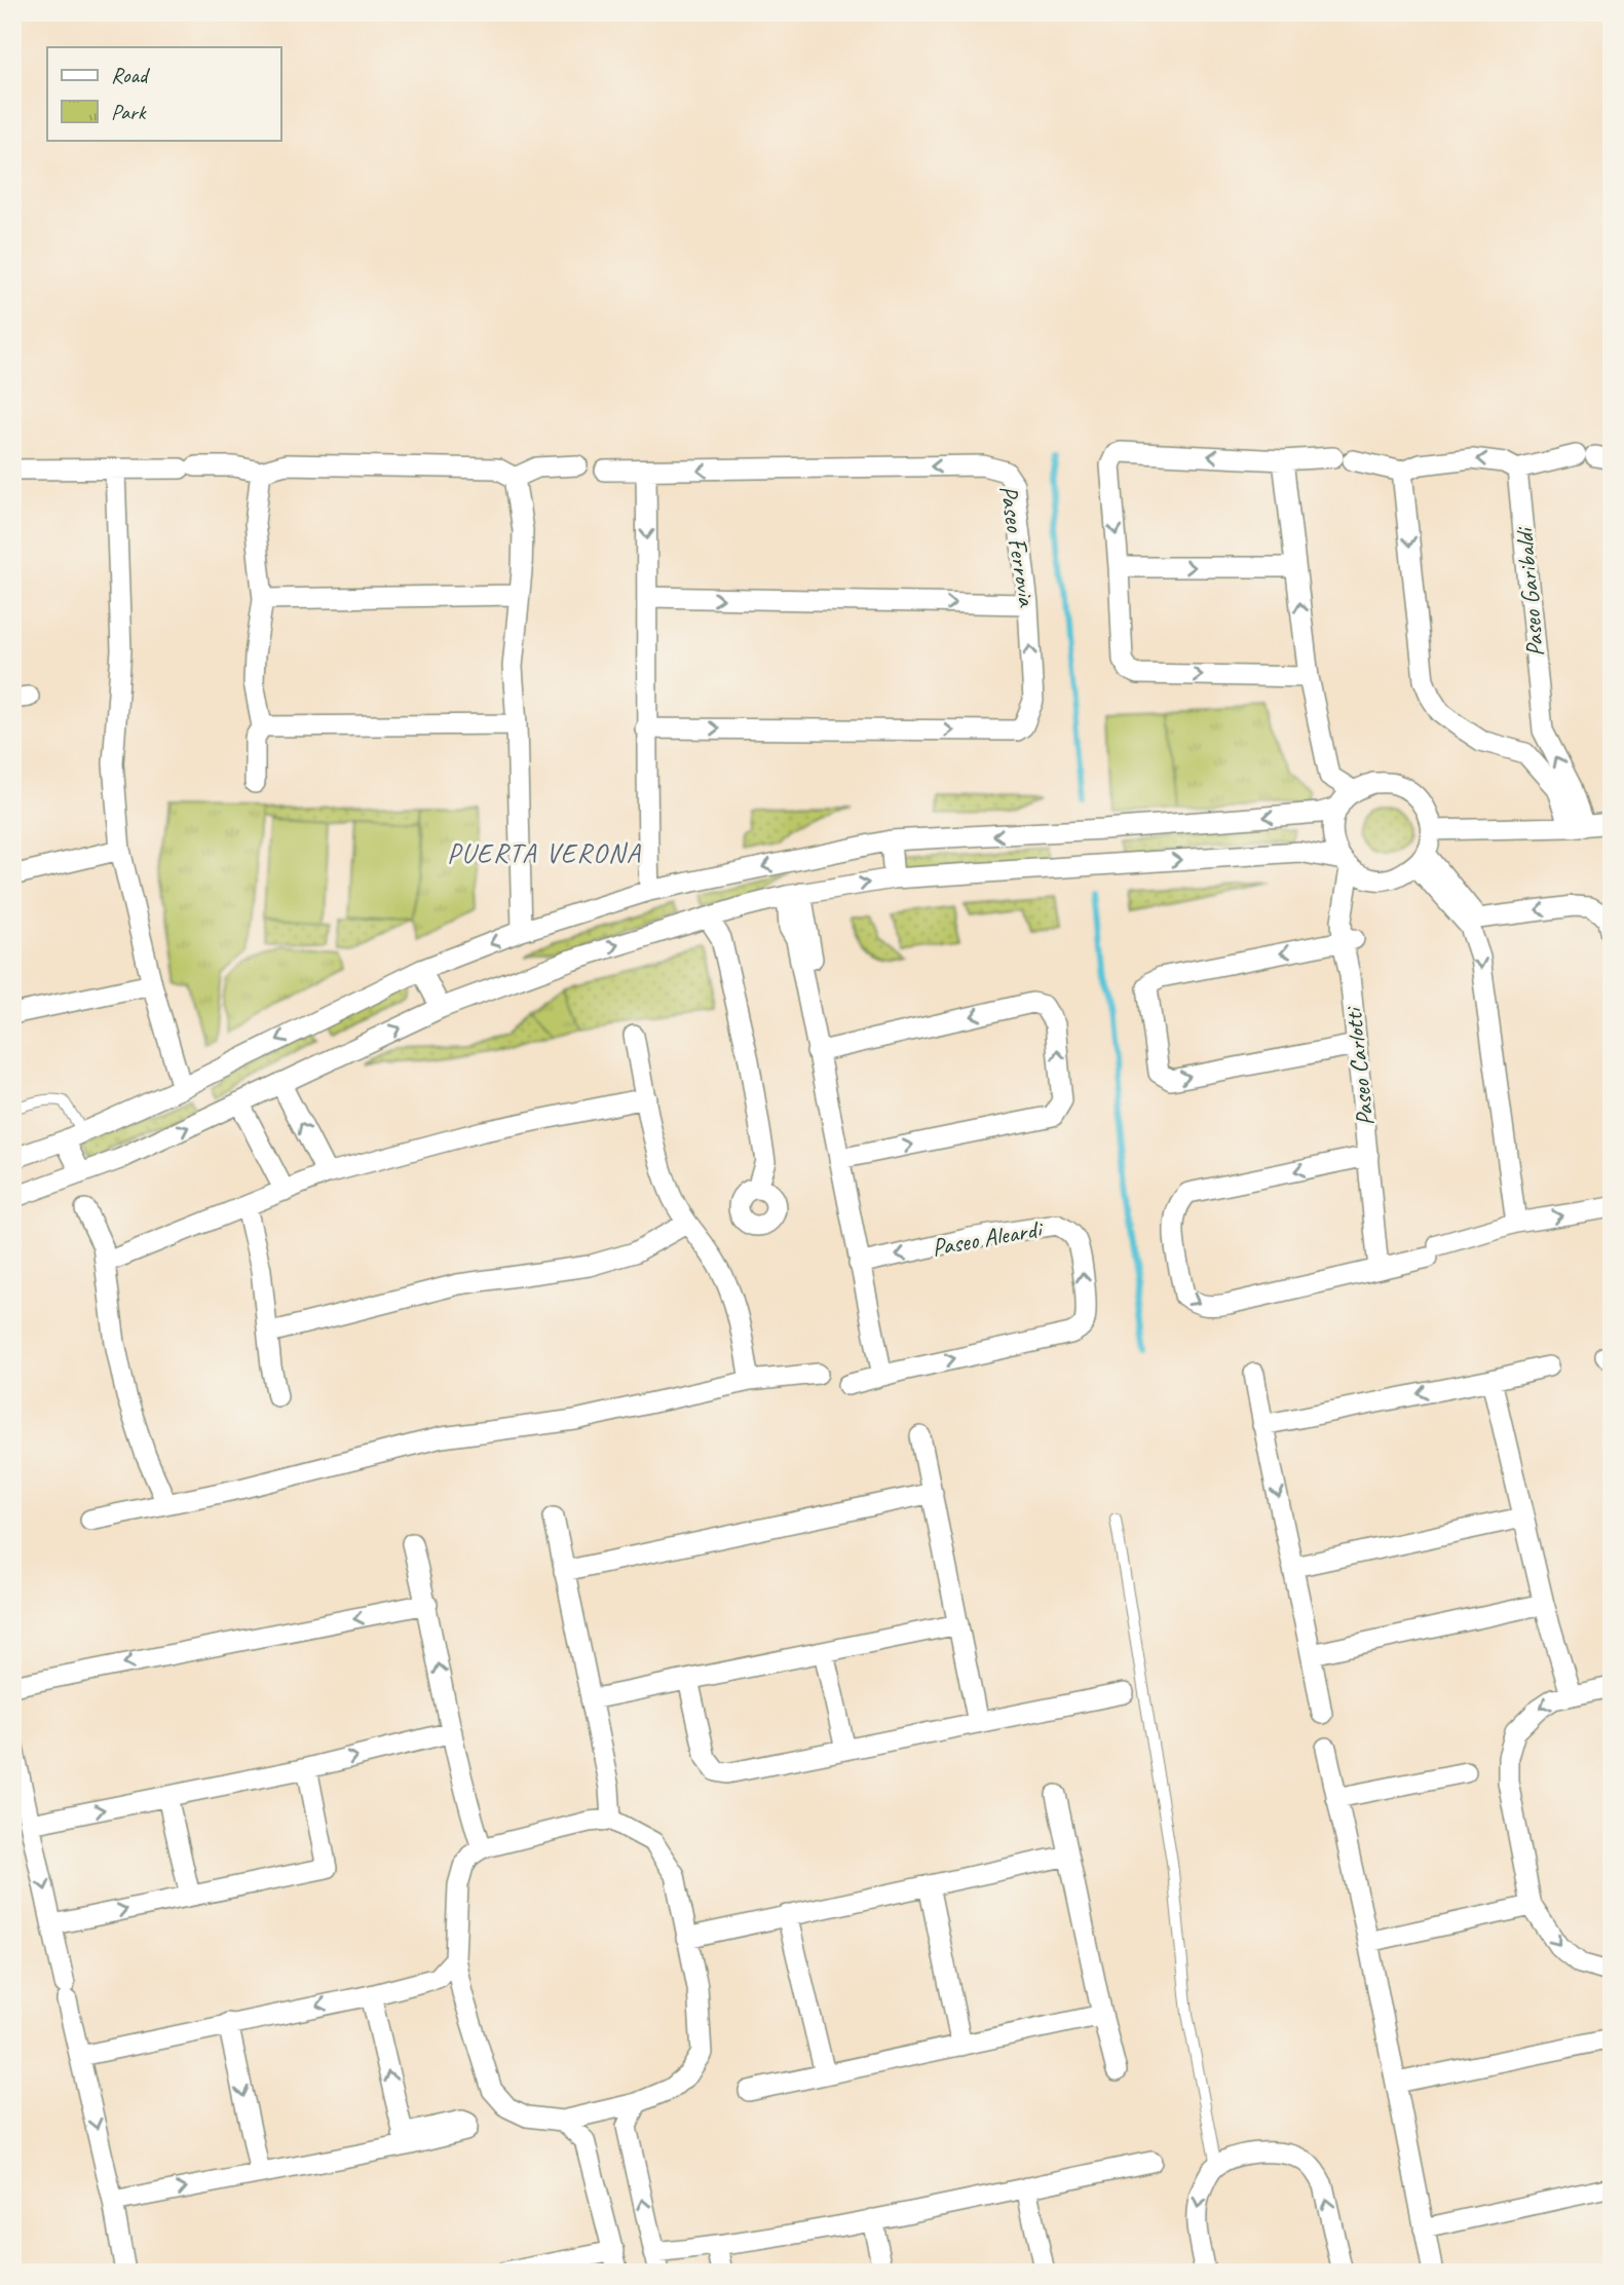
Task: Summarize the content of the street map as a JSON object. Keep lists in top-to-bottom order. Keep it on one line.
{"streets":{"street":["Paseo Ferrovia","Paseo Garibaldi","Paseo Carlotti","Paseo Aleardi"]},"districts":["PUERTA VERONA"],"legend":["Road","Park"]}
